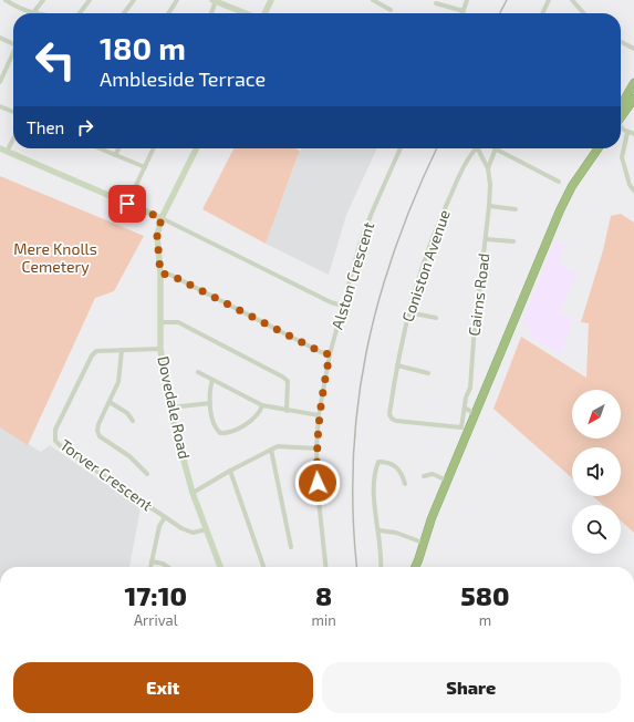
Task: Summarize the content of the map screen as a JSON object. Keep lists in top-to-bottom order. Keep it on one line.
{"streets":{"street":["Coniston Avenue","Alston Crescent","Cairns Road","Dovedale Road","Torver Crescent"]},"crossings":[["Coniston Avenue","Cairns Road"],["Dovedale Road","Torver Crescent"]],"parks":["Mere Knolls Cemetery"],"north":"bottom left","page":{"turn":["180 m","Ambleside Terrace"],"then":"Then","eta":["17:10","Arrival","8","min","580","m"],"buttons":["Exit","Share"]}}
